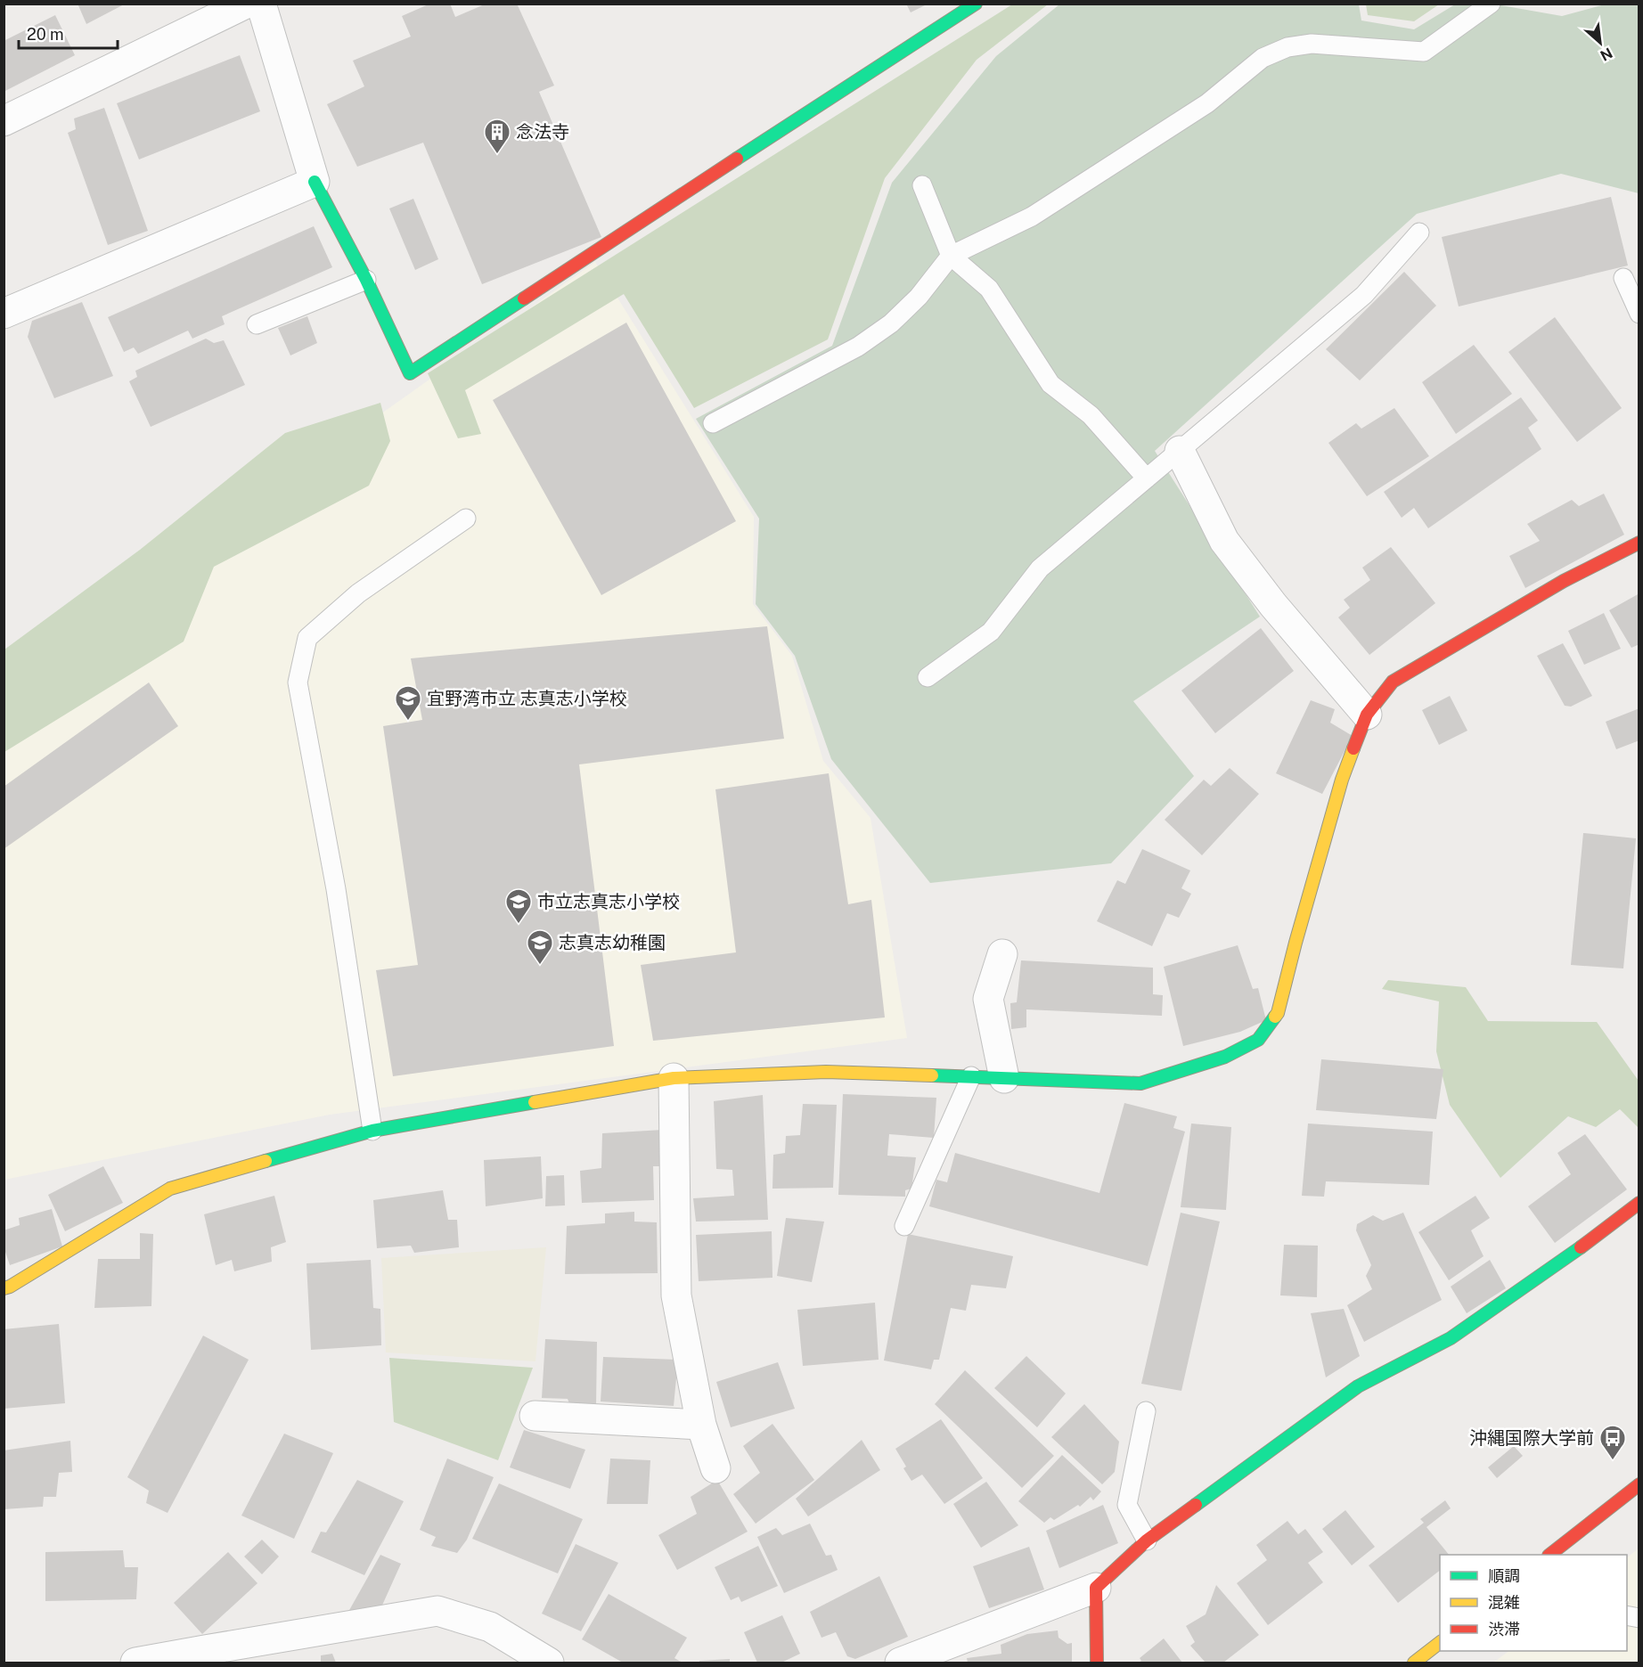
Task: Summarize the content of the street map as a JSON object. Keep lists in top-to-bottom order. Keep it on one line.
{"places":{"building":["念法寺"],"school or university":["宜野湾市立 志真志小学校","市立志真志小学校","志真志幼稚園"],"bus stop":["沖縄国際大学前"]},"legend":["順調","混雑","渋滞"],"scale_bar":"20 m","north":"bottom right"}
